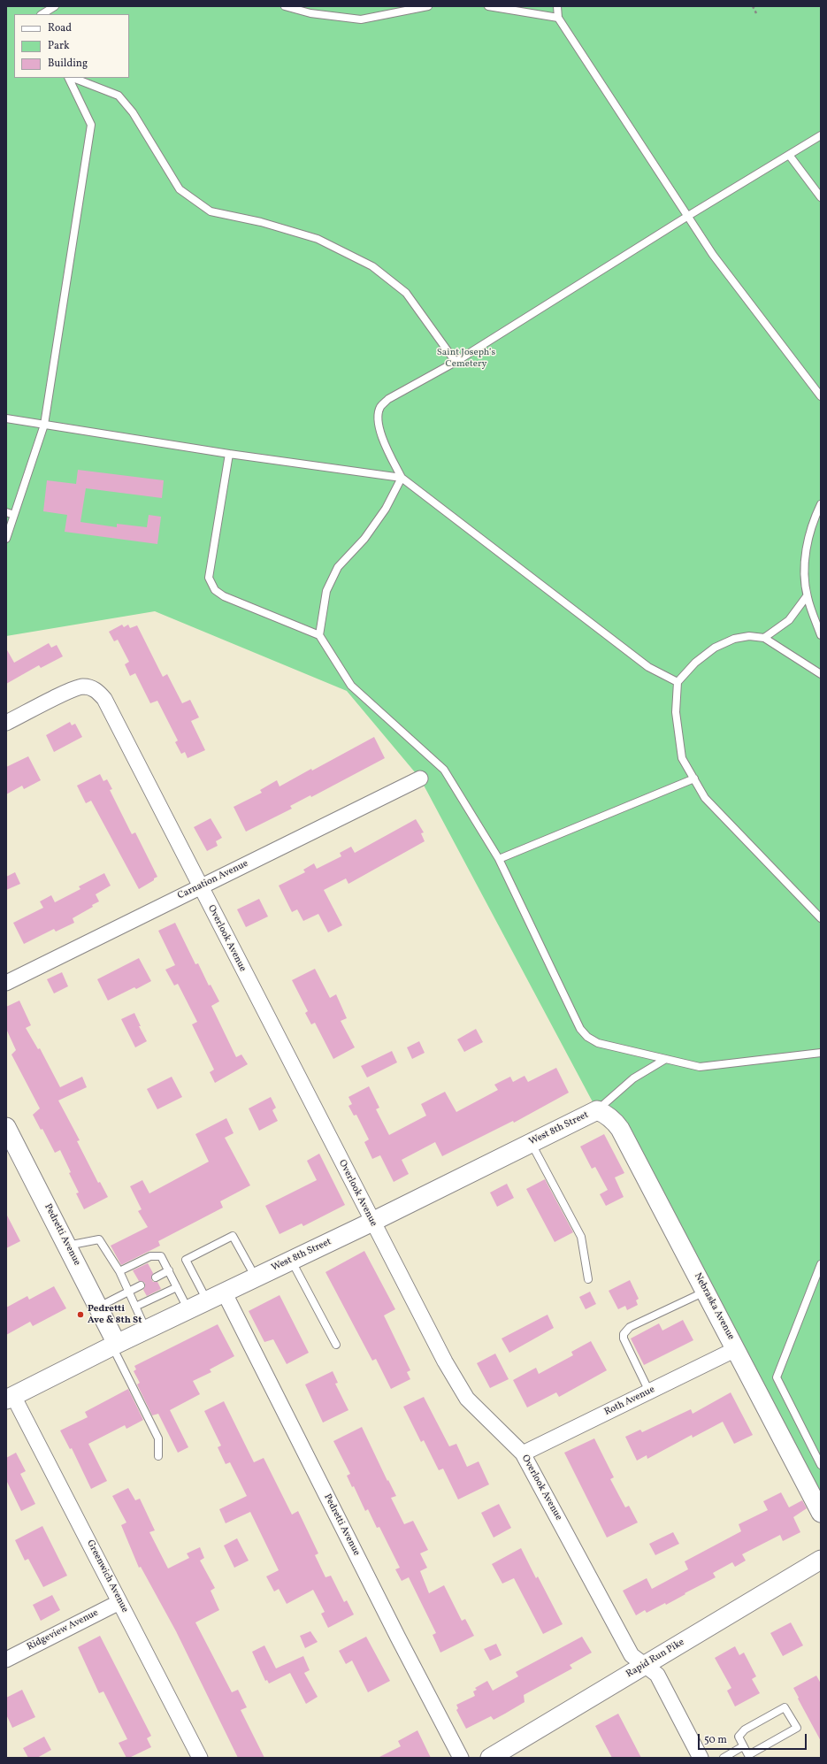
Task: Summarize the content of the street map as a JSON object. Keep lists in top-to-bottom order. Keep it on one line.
{"streets":{"street":["Carnation Avenue","Overlook Avenue","West 8th Street","Pedretti Avenue","Nebraska Avenue","Roth Avenue","Greenwich Avenue","Ridgeview Avenue","Rapid Run Pike"]},"crossings":[["Carnation Avenue","Overlook Avenue"],["Overlook Avenue","West 8th Street"],["Overlook Avenue","Roth Avenue"],["Overlook Avenue","Rapid Run Pike"],["West 8th Street","Pedretti Avenue"],["West 8th Street","Nebraska Avenue"],["West 8th Street","Greenwich Avenue"],["Nebraska Avenue","Roth Avenue"],["Greenwich Avenue","Ridgeview Avenue"]],"parks":["Saint Joseph’s Cemetery"],"places":["Pedretti Ave & 8th St"],"legend":["Road","Park","Building"],"scale_bar":"50 m"}
